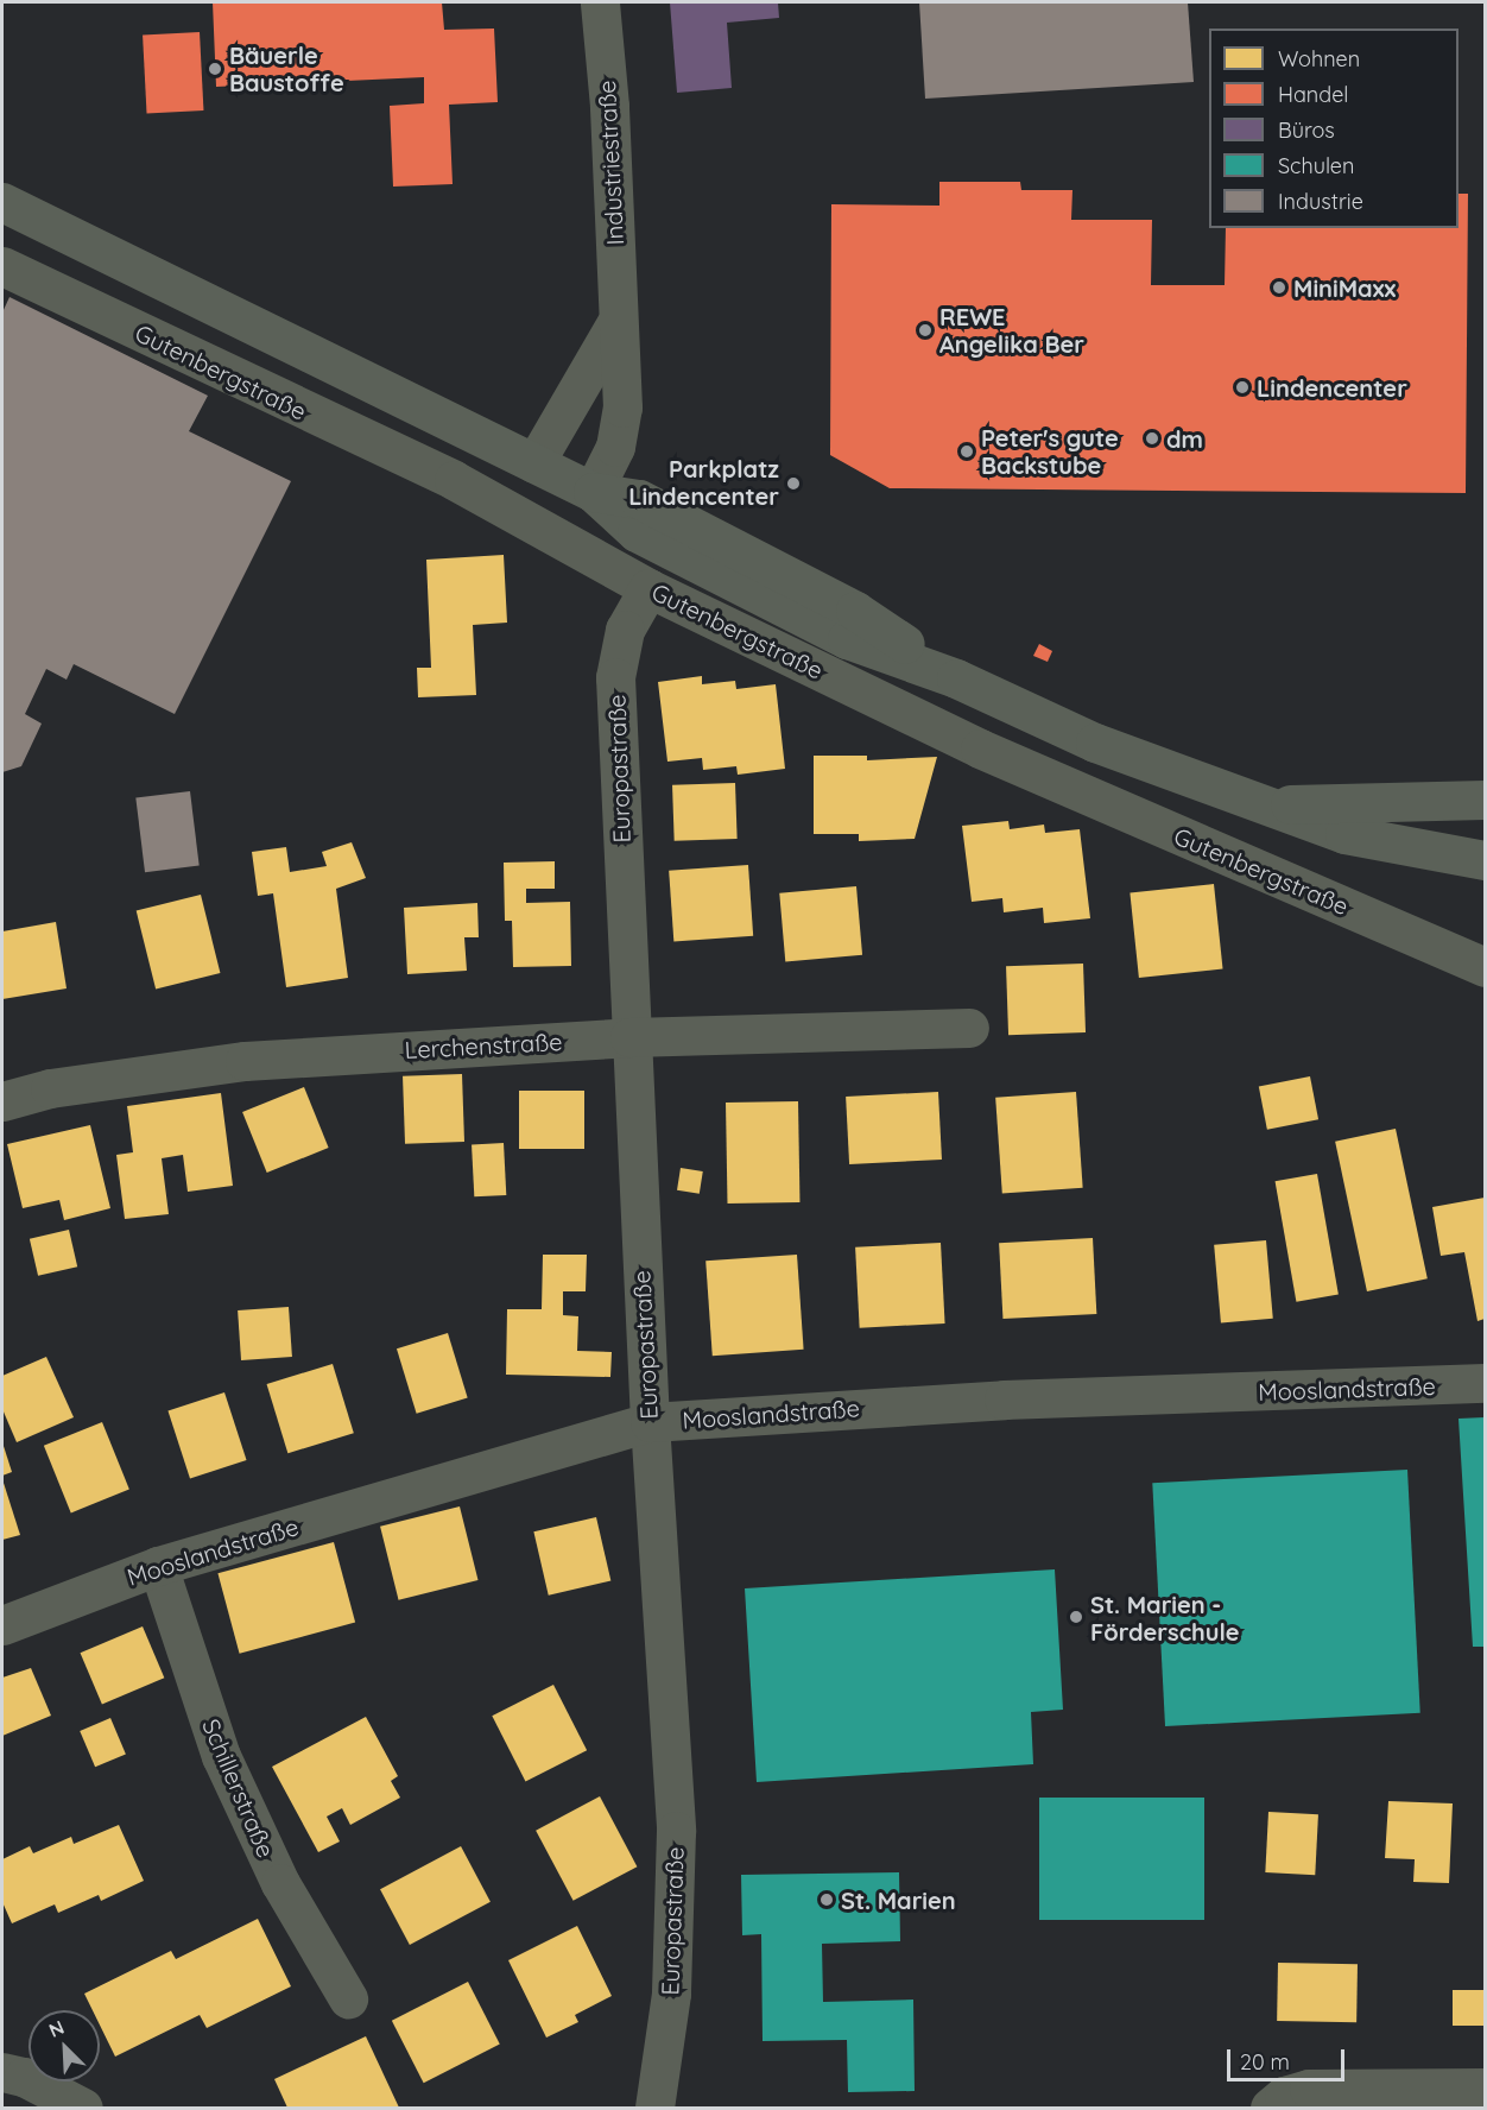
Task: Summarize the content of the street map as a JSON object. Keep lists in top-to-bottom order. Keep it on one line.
{"streets":{"street":["Industriestraße","Gutenbergstraße","Europastraße","Lerchenstraße","Mooslandstraße","Schillerstraße"]},"crossings":[["Gutenbergstraße","Europastraße"],["Europastraße","Lerchenstraße"],["Europastraße","Mooslandstraße"],["Mooslandstraße","Schillerstraße"]],"places":["Bäuerle Baustoffe","MiniMaxx","REWE Angelika Ber","Lindencenter","dm","Peter's gute Backstube","Parkplatz Lindencenter","St. Marien - Förderschule","St. Marien"],"legend":["Wohnen","Handel","Büros","Schulen","Industrie"],"scale_bar":"20 m","north":"top left"}
